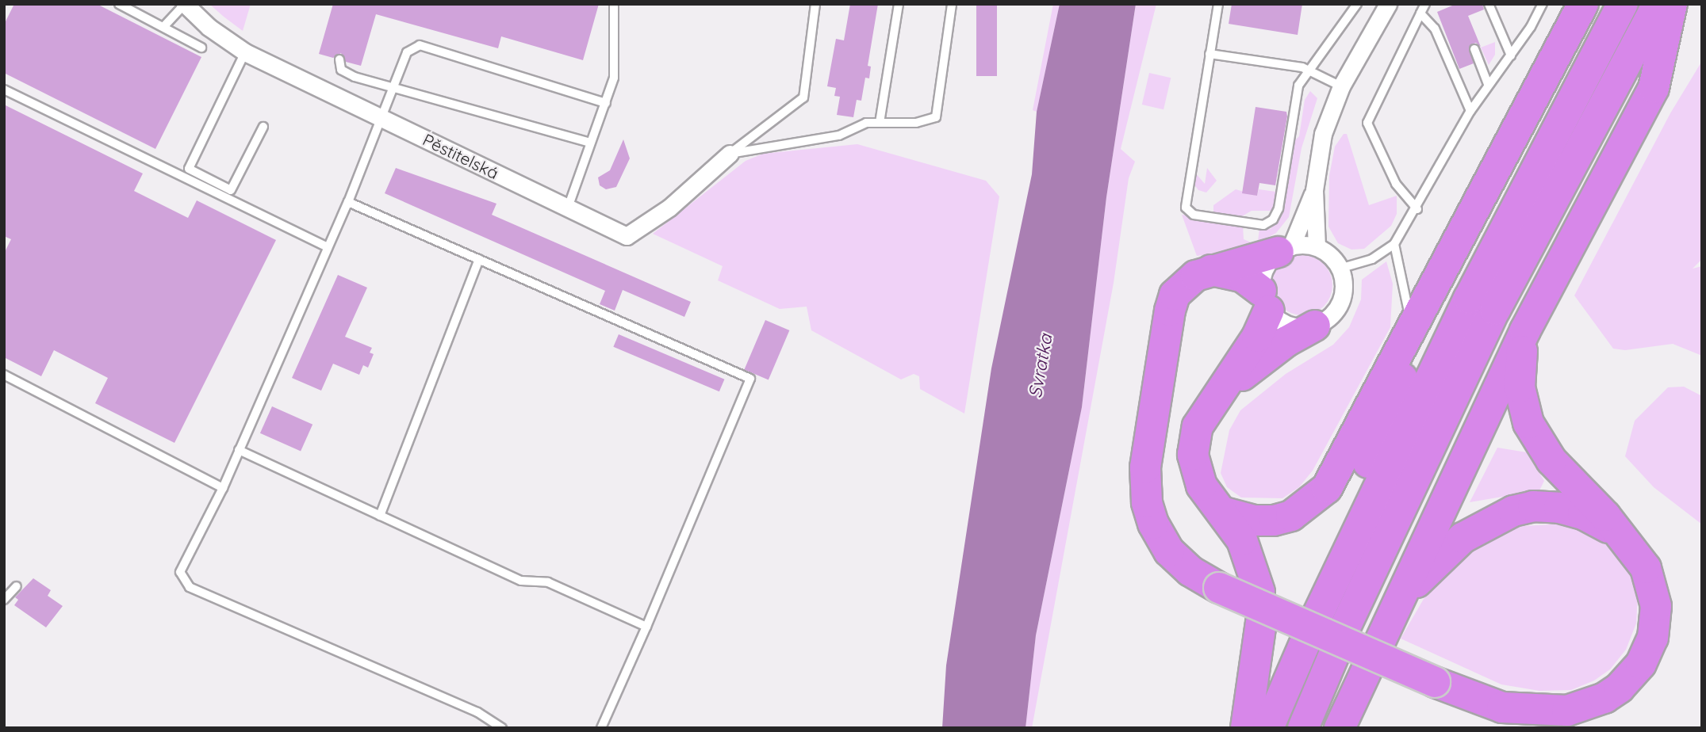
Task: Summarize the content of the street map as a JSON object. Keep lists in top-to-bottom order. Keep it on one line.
{"streets":{"street":["Pěstitelská"]},"water":["Svratka"]}
